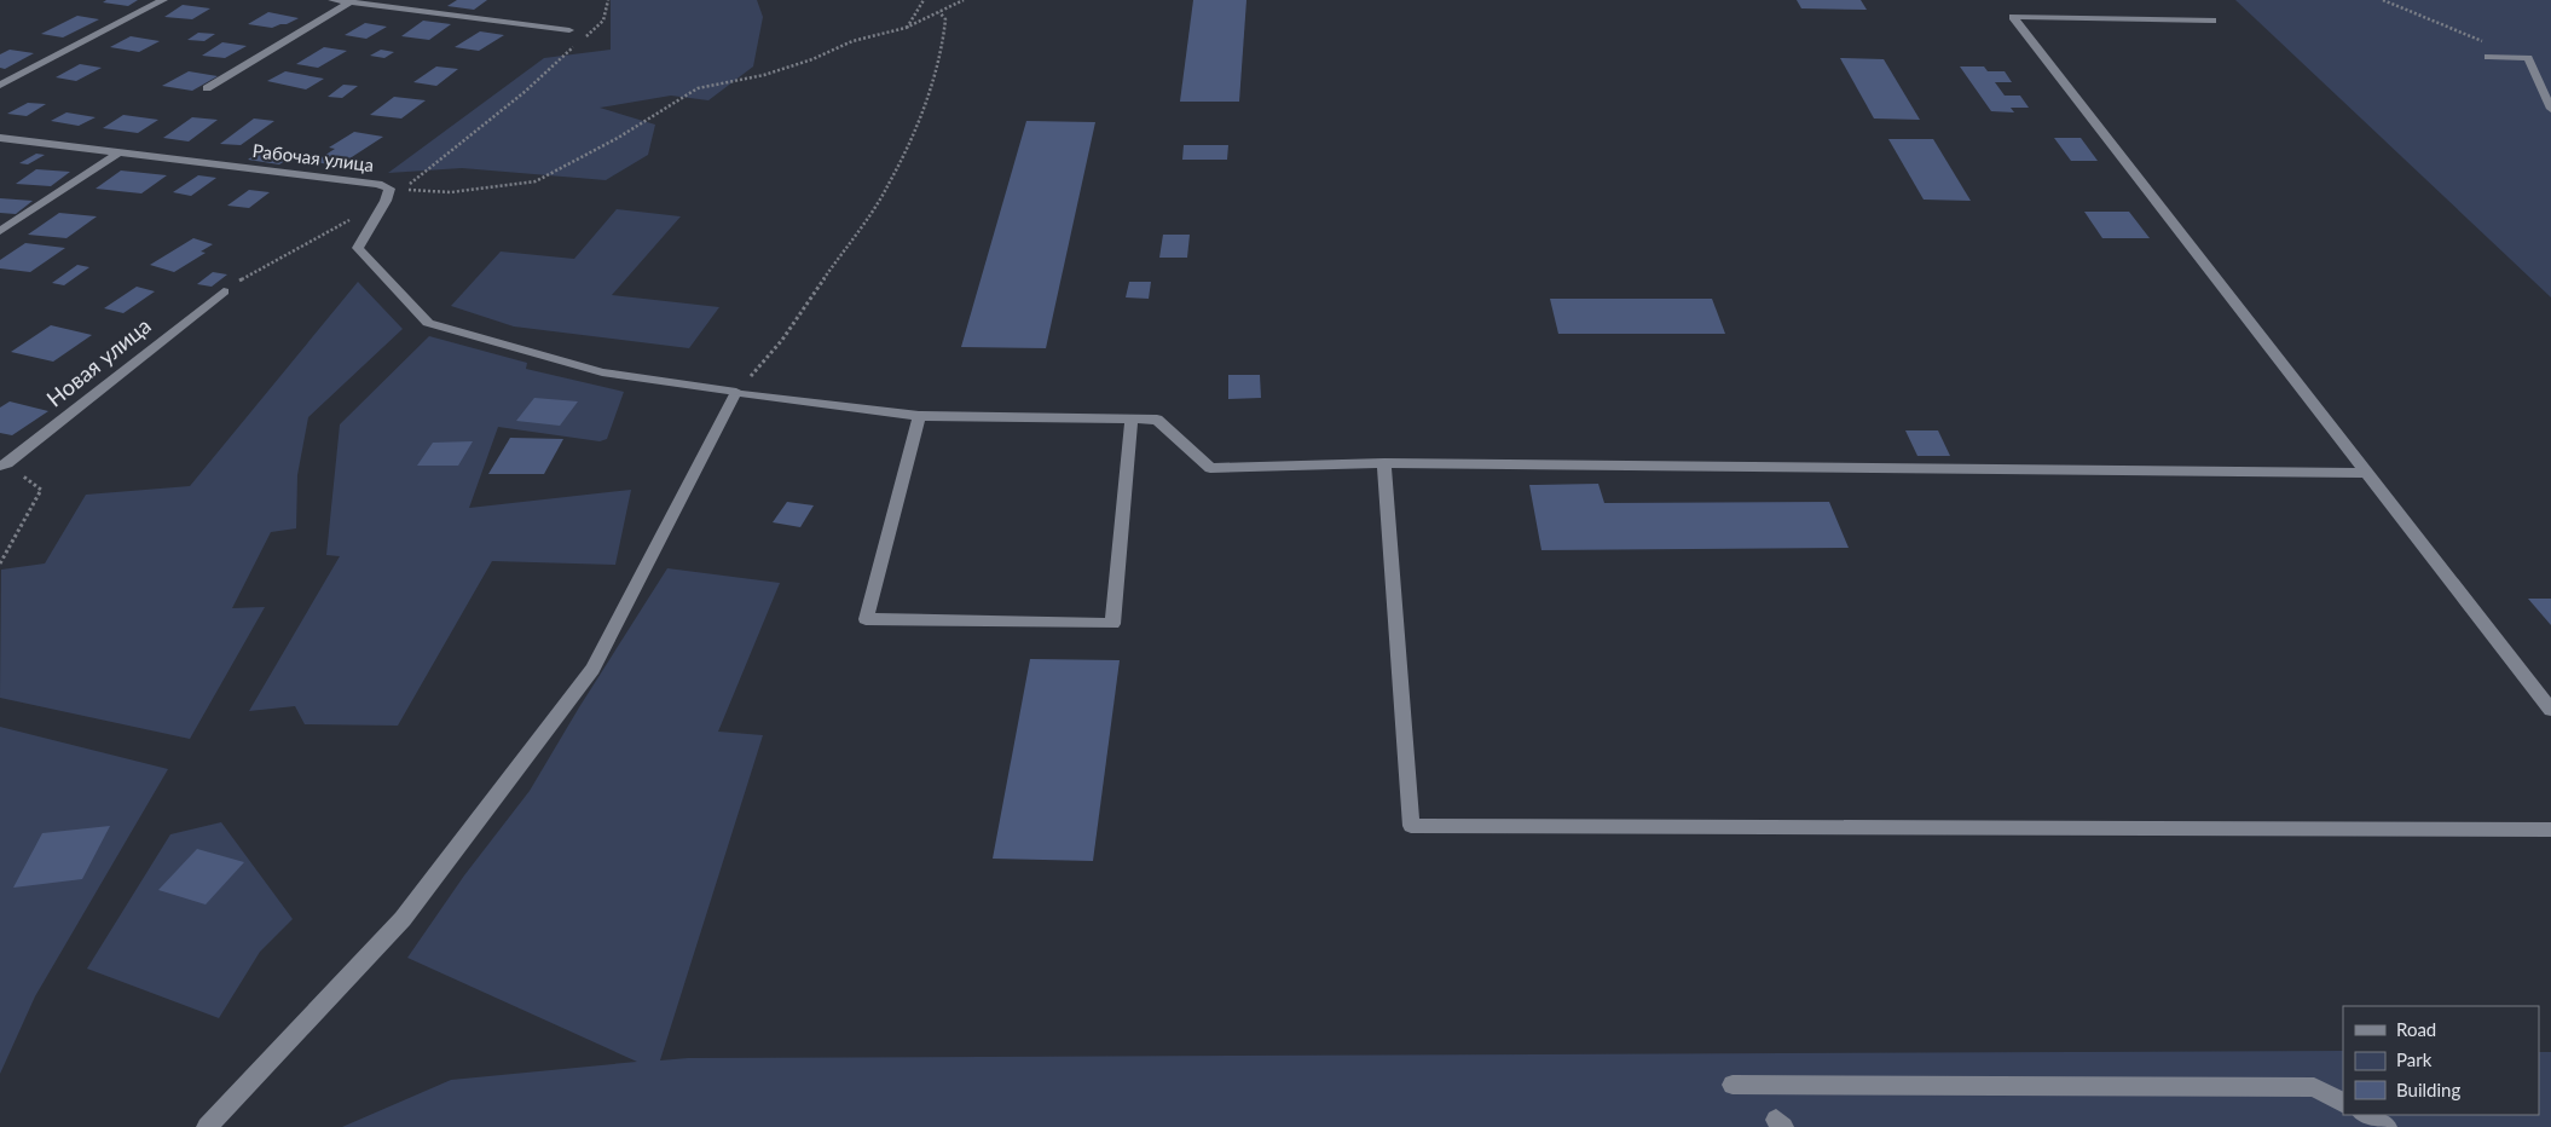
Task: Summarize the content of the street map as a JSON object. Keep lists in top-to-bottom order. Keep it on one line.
{"streets":{"street":["Рабочая улица","Новая улица"]},"legend":["Road","Park","Building"]}
